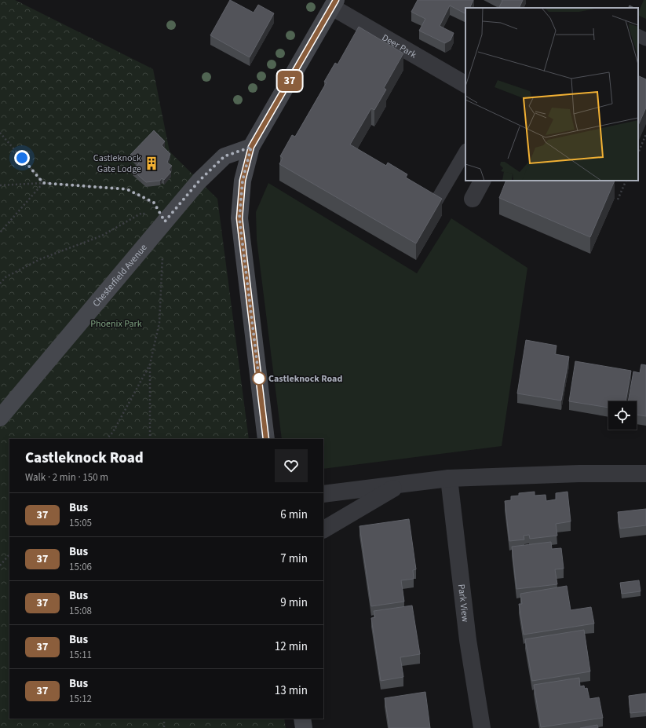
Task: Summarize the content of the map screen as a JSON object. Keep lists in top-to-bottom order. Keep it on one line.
{"streets":{"main road":["Chesterfield Avenue"],"street":["Deer Park","Park View"]},"parks":["Phoenix Park"],"places":{"building":["Castleknock Gate Lodge"],"other":["Castleknock Road"]},"lines":["bus line 37"],"page":{"on_map":"37","heading":["Castleknock Road","Walk · 2 min · 150 m"],"list":[{"mark":"37","name":"Bus","note":"15:05","value":"6 min"},{"mark":"37","name":"Bus","note":"15:06","value":"7 min"},{"mark":"37","name":"Bus","note":"15:08","value":"9 min"},{"mark":"37","name":"Bus","note":"15:11","value":"12 min"},{"mark":"37","name":"Bus","note":"15:12","value":"13 min"}]}}
